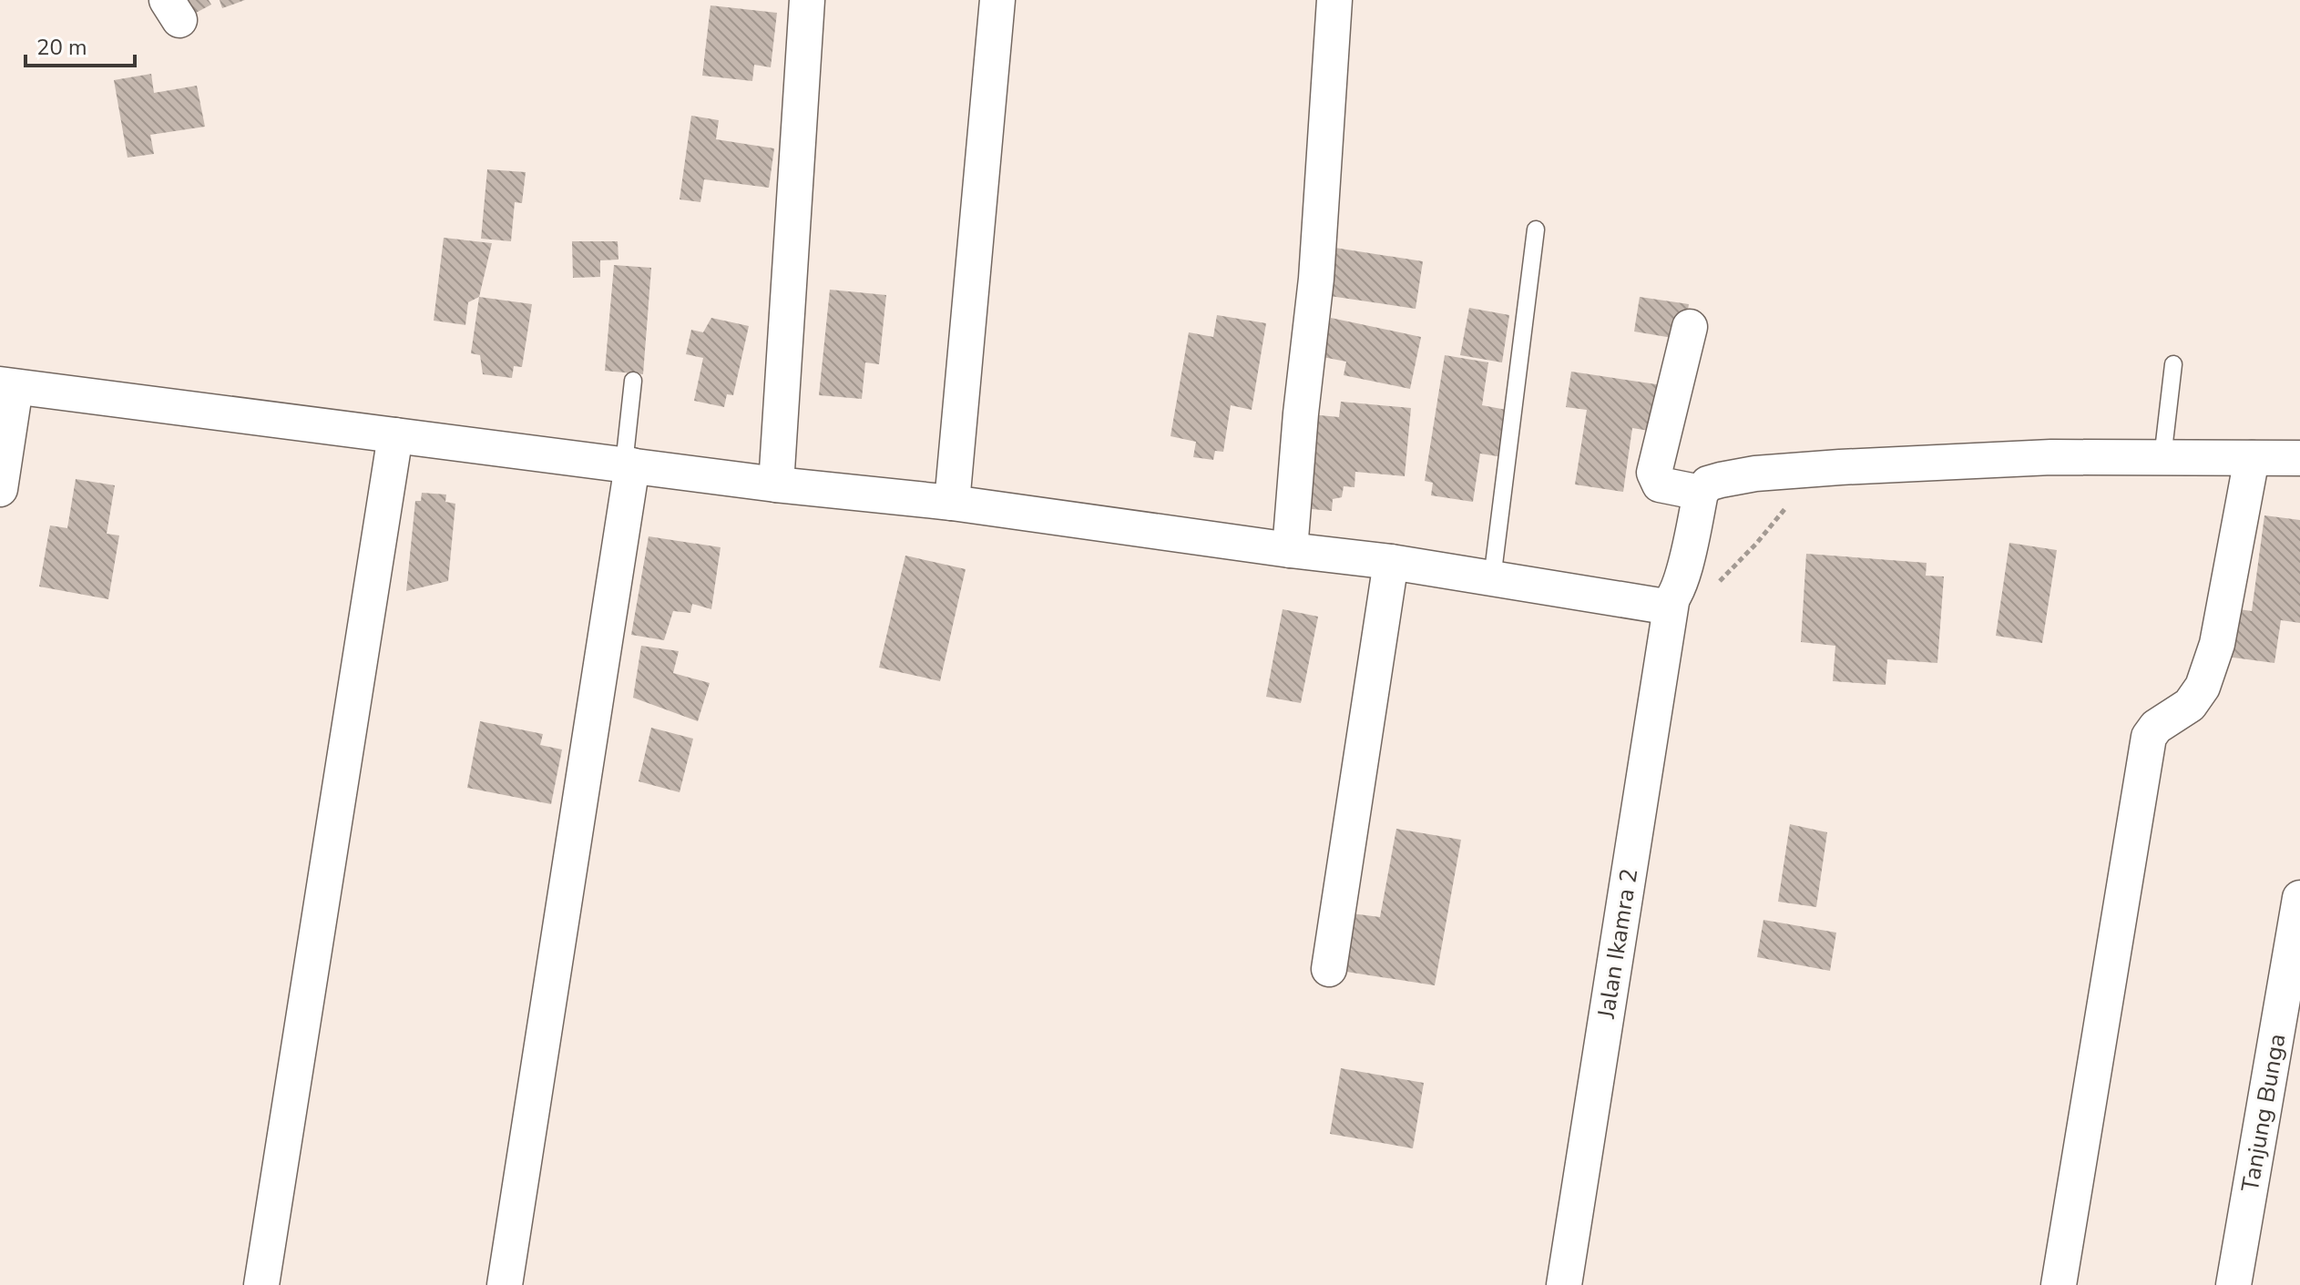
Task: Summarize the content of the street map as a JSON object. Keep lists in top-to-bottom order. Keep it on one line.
{"streets":{"street":["Jalan Ikamra 2","Tanjung Bunga"]},"scale_bar":"20 m"}
